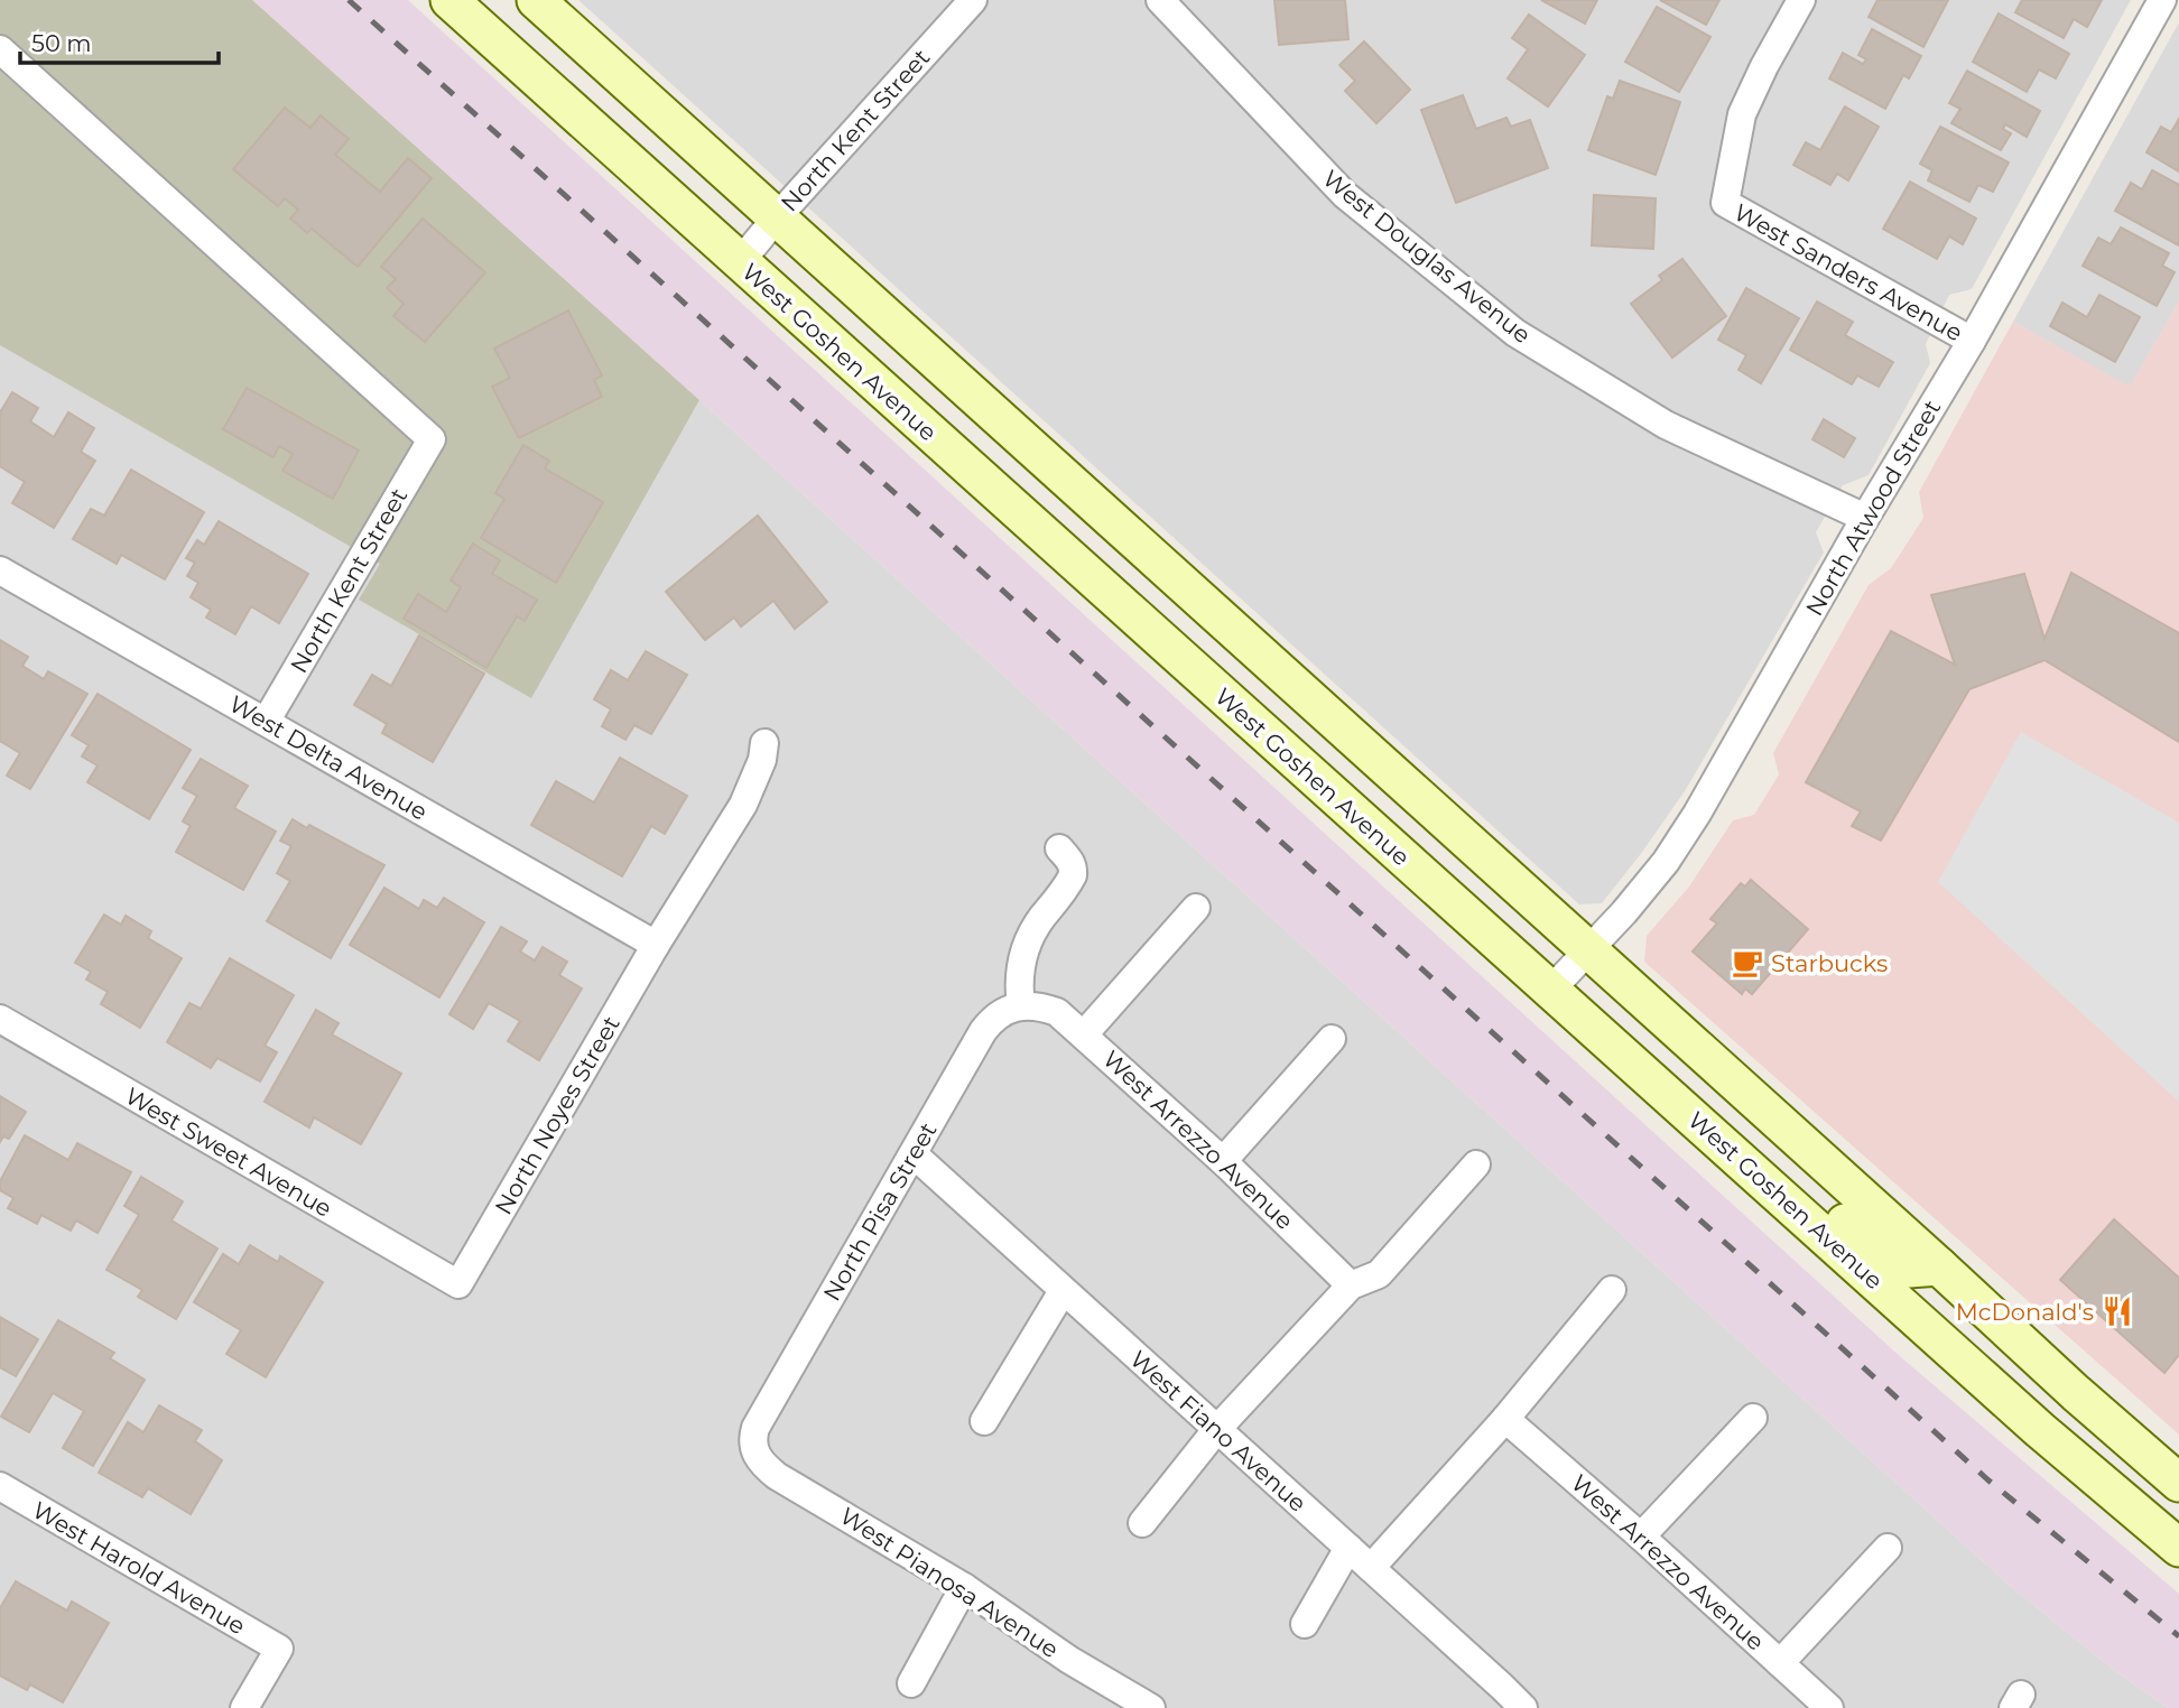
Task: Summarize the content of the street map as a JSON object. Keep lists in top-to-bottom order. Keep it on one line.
{"streets":{"main road":["West Goshen Avenue"],"street":["North Kent Street","West Douglas Avenue","West Sanders Avenue","North Atwood Street","West Delta Avenue","North Noyes Street","West Arrezzo Avenue","West Sweet Avenue","North Pisa Street","West Fiano Avenue","West Harold Avenue","West Pianosa Avenue"]},"crossings":[["North Kent Street","West Goshen Avenue"],["North Kent Street","West Delta Avenue"],["West Douglas Avenue","North Atwood Street"],["West Sanders Avenue","North Atwood Street"],["West Goshen Avenue","North Atwood Street"],["West Delta Avenue","North Noyes Street"],["North Noyes Street","West Sweet Avenue"],["West Arrezzo Avenue","North Pisa Street"],["North Pisa Street","West Fiano Avenue"],["North Pisa Street","West Pianosa Avenue"]],"places":{"cafe":["Starbucks"],"restaurant":["McDonald's"]},"scale_bar":"50 m"}
